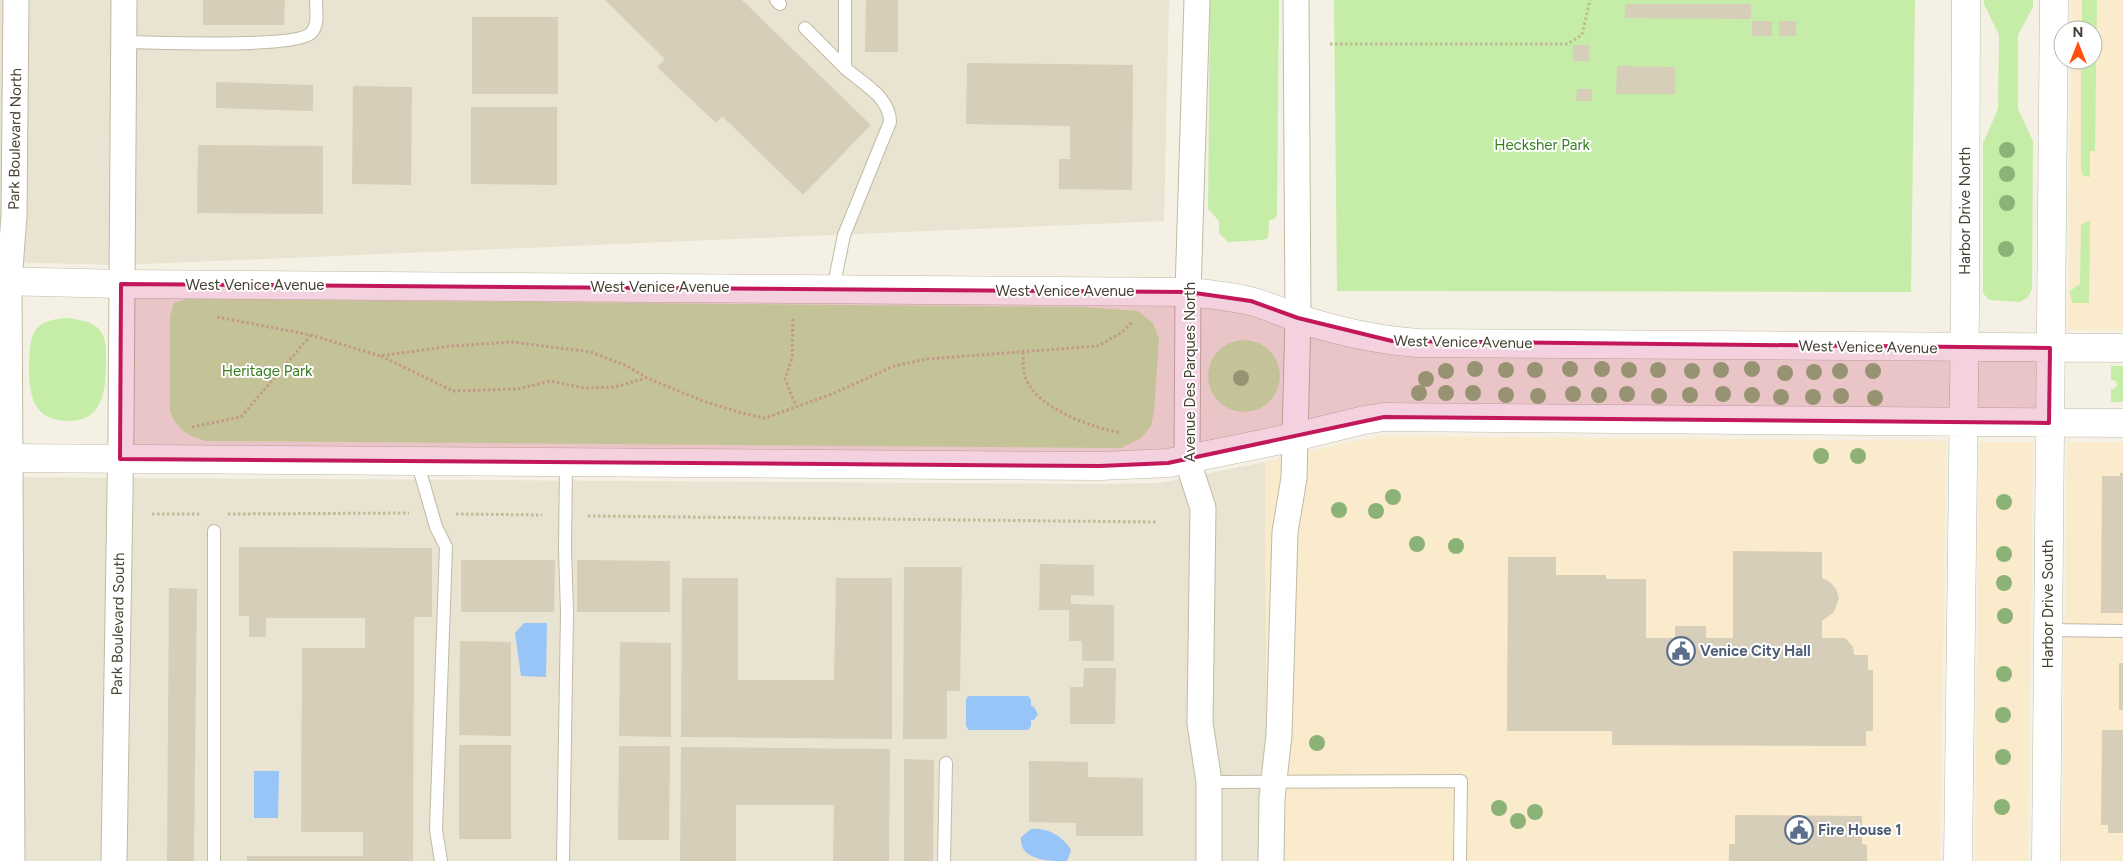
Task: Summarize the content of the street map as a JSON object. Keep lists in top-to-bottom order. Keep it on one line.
{"streets":{"street":["Park Boulevard North","Harbor Drive North","West Venice Avenue","Avenue Des Parques North","Harbor Drive South","Park Boulevard South"]},"crossings":[["Park Boulevard North","West Venice Avenue"],["Harbor Drive North","West Venice Avenue"],["West Venice Avenue","Avenue Des Parques North"],["West Venice Avenue","Harbor Drive South"],["West Venice Avenue","Park Boulevard South"]],"parks":["Hecksher Park","Heritage Park"],"places":{"public building":["Venice City Hall","Fire House 1"]},"north":"top"}
